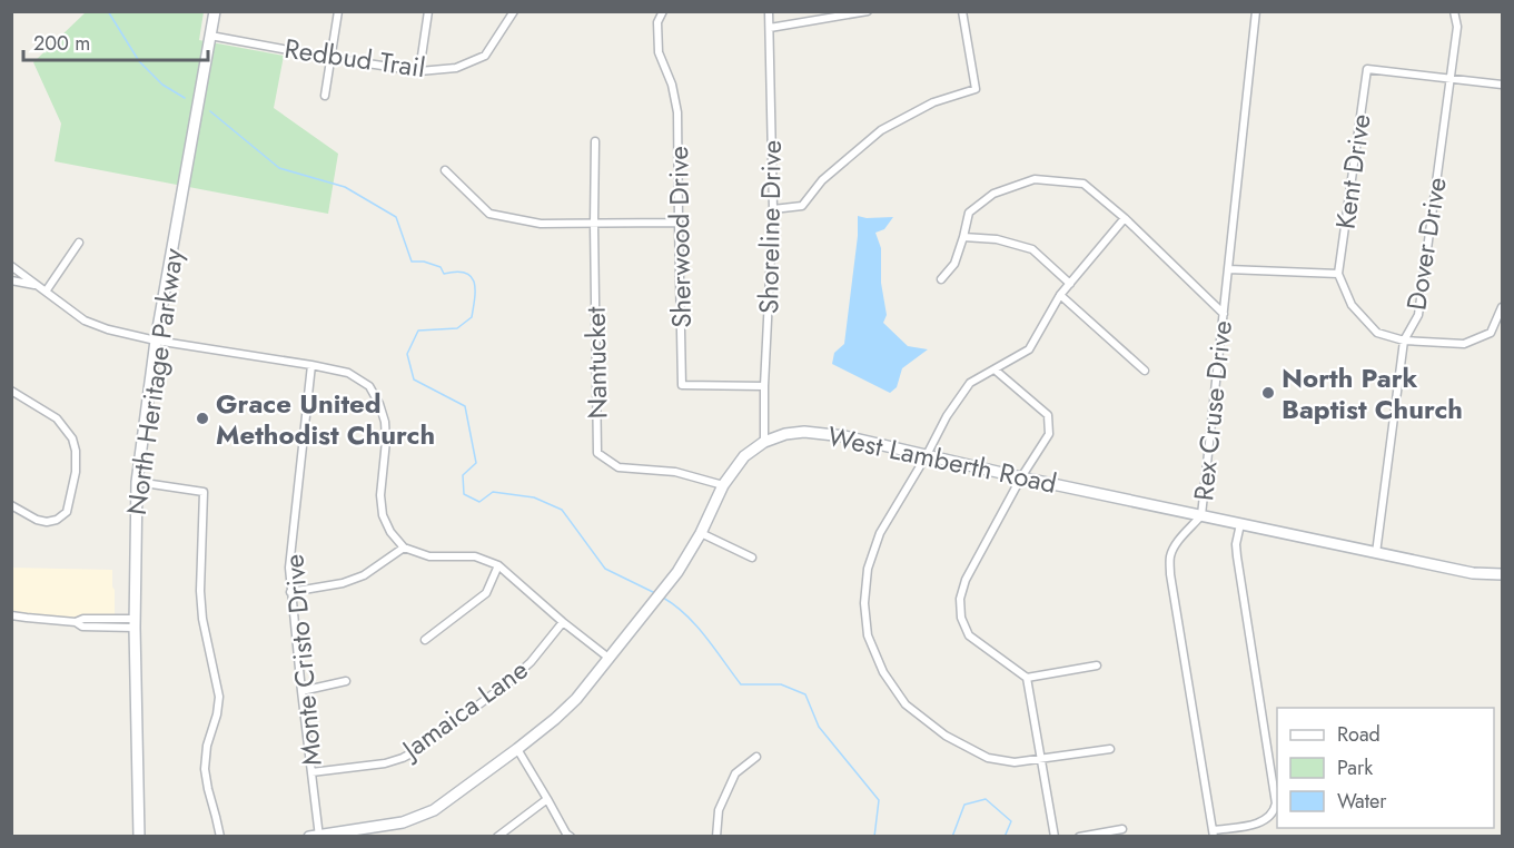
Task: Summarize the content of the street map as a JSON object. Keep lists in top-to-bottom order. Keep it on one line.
{"streets":{"street":["Redbud Trail","Kent Drive","Shoreline Drive","Sherwood Drive","Dover Drive","Nantucket","North Heritage Parkway","Rex Cruse Drive","West Lamberth Road","Monte Cristo Drive","Jamaica Lane"]},"crossings":[["Redbud Trail","North Heritage Parkway"],["Kent Drive","Dover Drive"],["Shoreline Drive","Sherwood Drive"],["Shoreline Drive","West Lamberth Road"],["Dover Drive","West Lamberth Road"],["Nantucket","West Lamberth Road"],["Rex Cruse Drive","West Lamberth Road"],["West Lamberth Road","Monte Cristo Drive"],["Monte Cristo Drive","Jamaica Lane"]],"places":["North Park Baptist Church","Grace United Methodist Church"],"legend":["Road","Park","Water"],"scale_bar":"200 m"}
